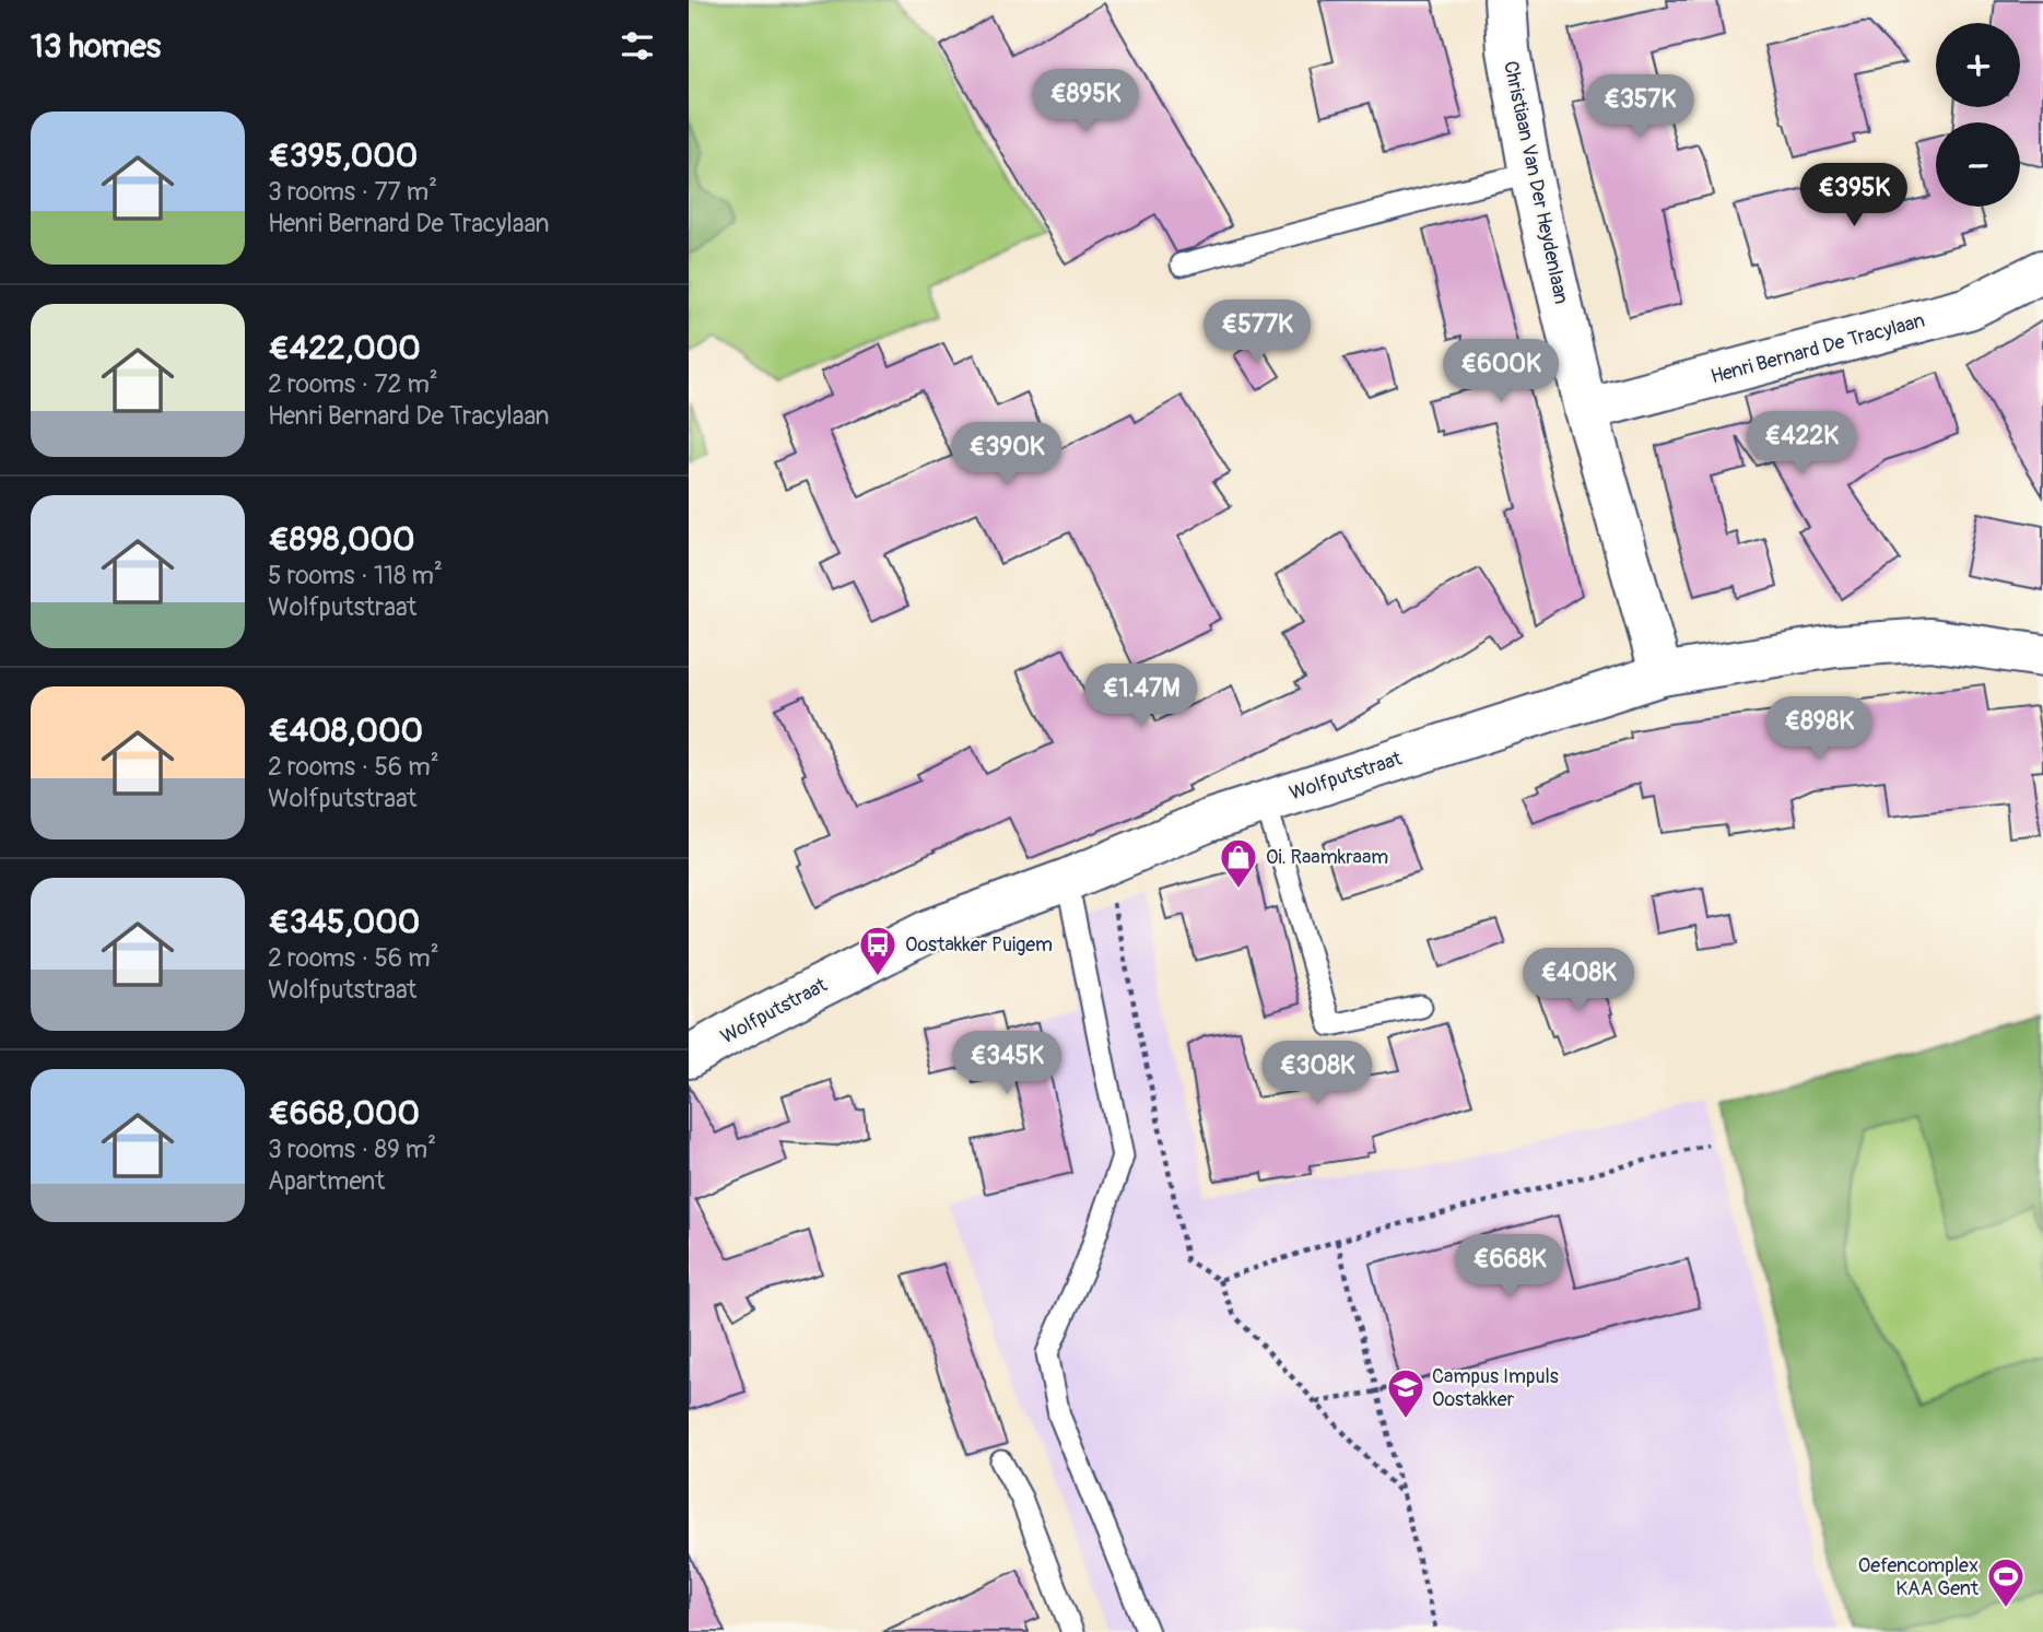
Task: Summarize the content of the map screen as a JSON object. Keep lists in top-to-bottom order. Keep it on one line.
{"streets":{"street":["Christiaan Van Der Heydenlaan","Henri Bernard De Tracylaan","Wolfputstraat"]},"crossings":[["Christiaan Van Der Heydenlaan","Henri Bernard De Tracylaan"],["Christiaan Van Der Heydenlaan","Wolfputstraat"]],"places":{"shop":["Oi. Raamkraam"],"bus stop":["Oostakker Puigem"],"school or university":["Campus Impuls Oostakker"],"sports":["Oefencomplex KAA Gent"]},"page":{"heading":"13 homes","map_buttons":["+","−"],"price":["€895K","€357K","€395K","€577K","€600K","€422K","€390K","€1.47M","€898K","€408K","€345K","€308K","€668K"],"list":[{"name":"€395,000","note":"3 rooms · 77 m² · Henri Bernard De Tracylaan"},{"name":"€422,000","note":"2 rooms · 72 m² · Henri Bernard De Tracylaan"},{"name":"€898,000","note":"5 rooms · 118 m² · Wolfputstraat"},{"name":"€408,000","note":"2 rooms · 56 m² · Wolfputstraat"},{"name":"€345,000","note":"2 rooms · 56 m² · Wolfputstraat"},{"name":"€668,000","note":"3 rooms · 89 m² · Apartment"}]}}
